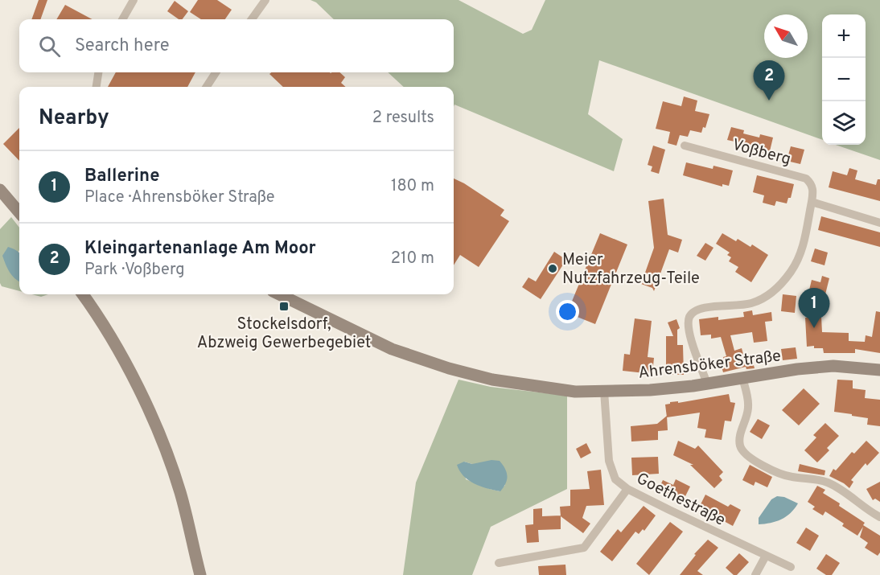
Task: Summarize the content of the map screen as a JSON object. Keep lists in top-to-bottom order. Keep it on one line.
{"streets":{"street":["Voßberg","Ahrensböker Straße","Goethestraße"]},"crossings":[["Voßberg","Ahrensböker Straße"],["Ahrensböker Straße","Goethestraße"]],"places":{"other":["Meier Nutzfahrzeug-Teile"],"transit":["Stockelsdorf, Abzweig Gewerbegebiet"]},"north":"top left","page":{"map_buttons":["+","−"],"search":"Search here","pins":["2","1"],"heading":["Nearby","2 results"],"list":[{"mark":"1","name":"Ballerine","note":"Place · Ahrensböker Straße","value":"180 m"},{"mark":"2","name":"Kleingartenanlage Am Moor","note":"Park · Voßberg","value":"210 m"}]}}
